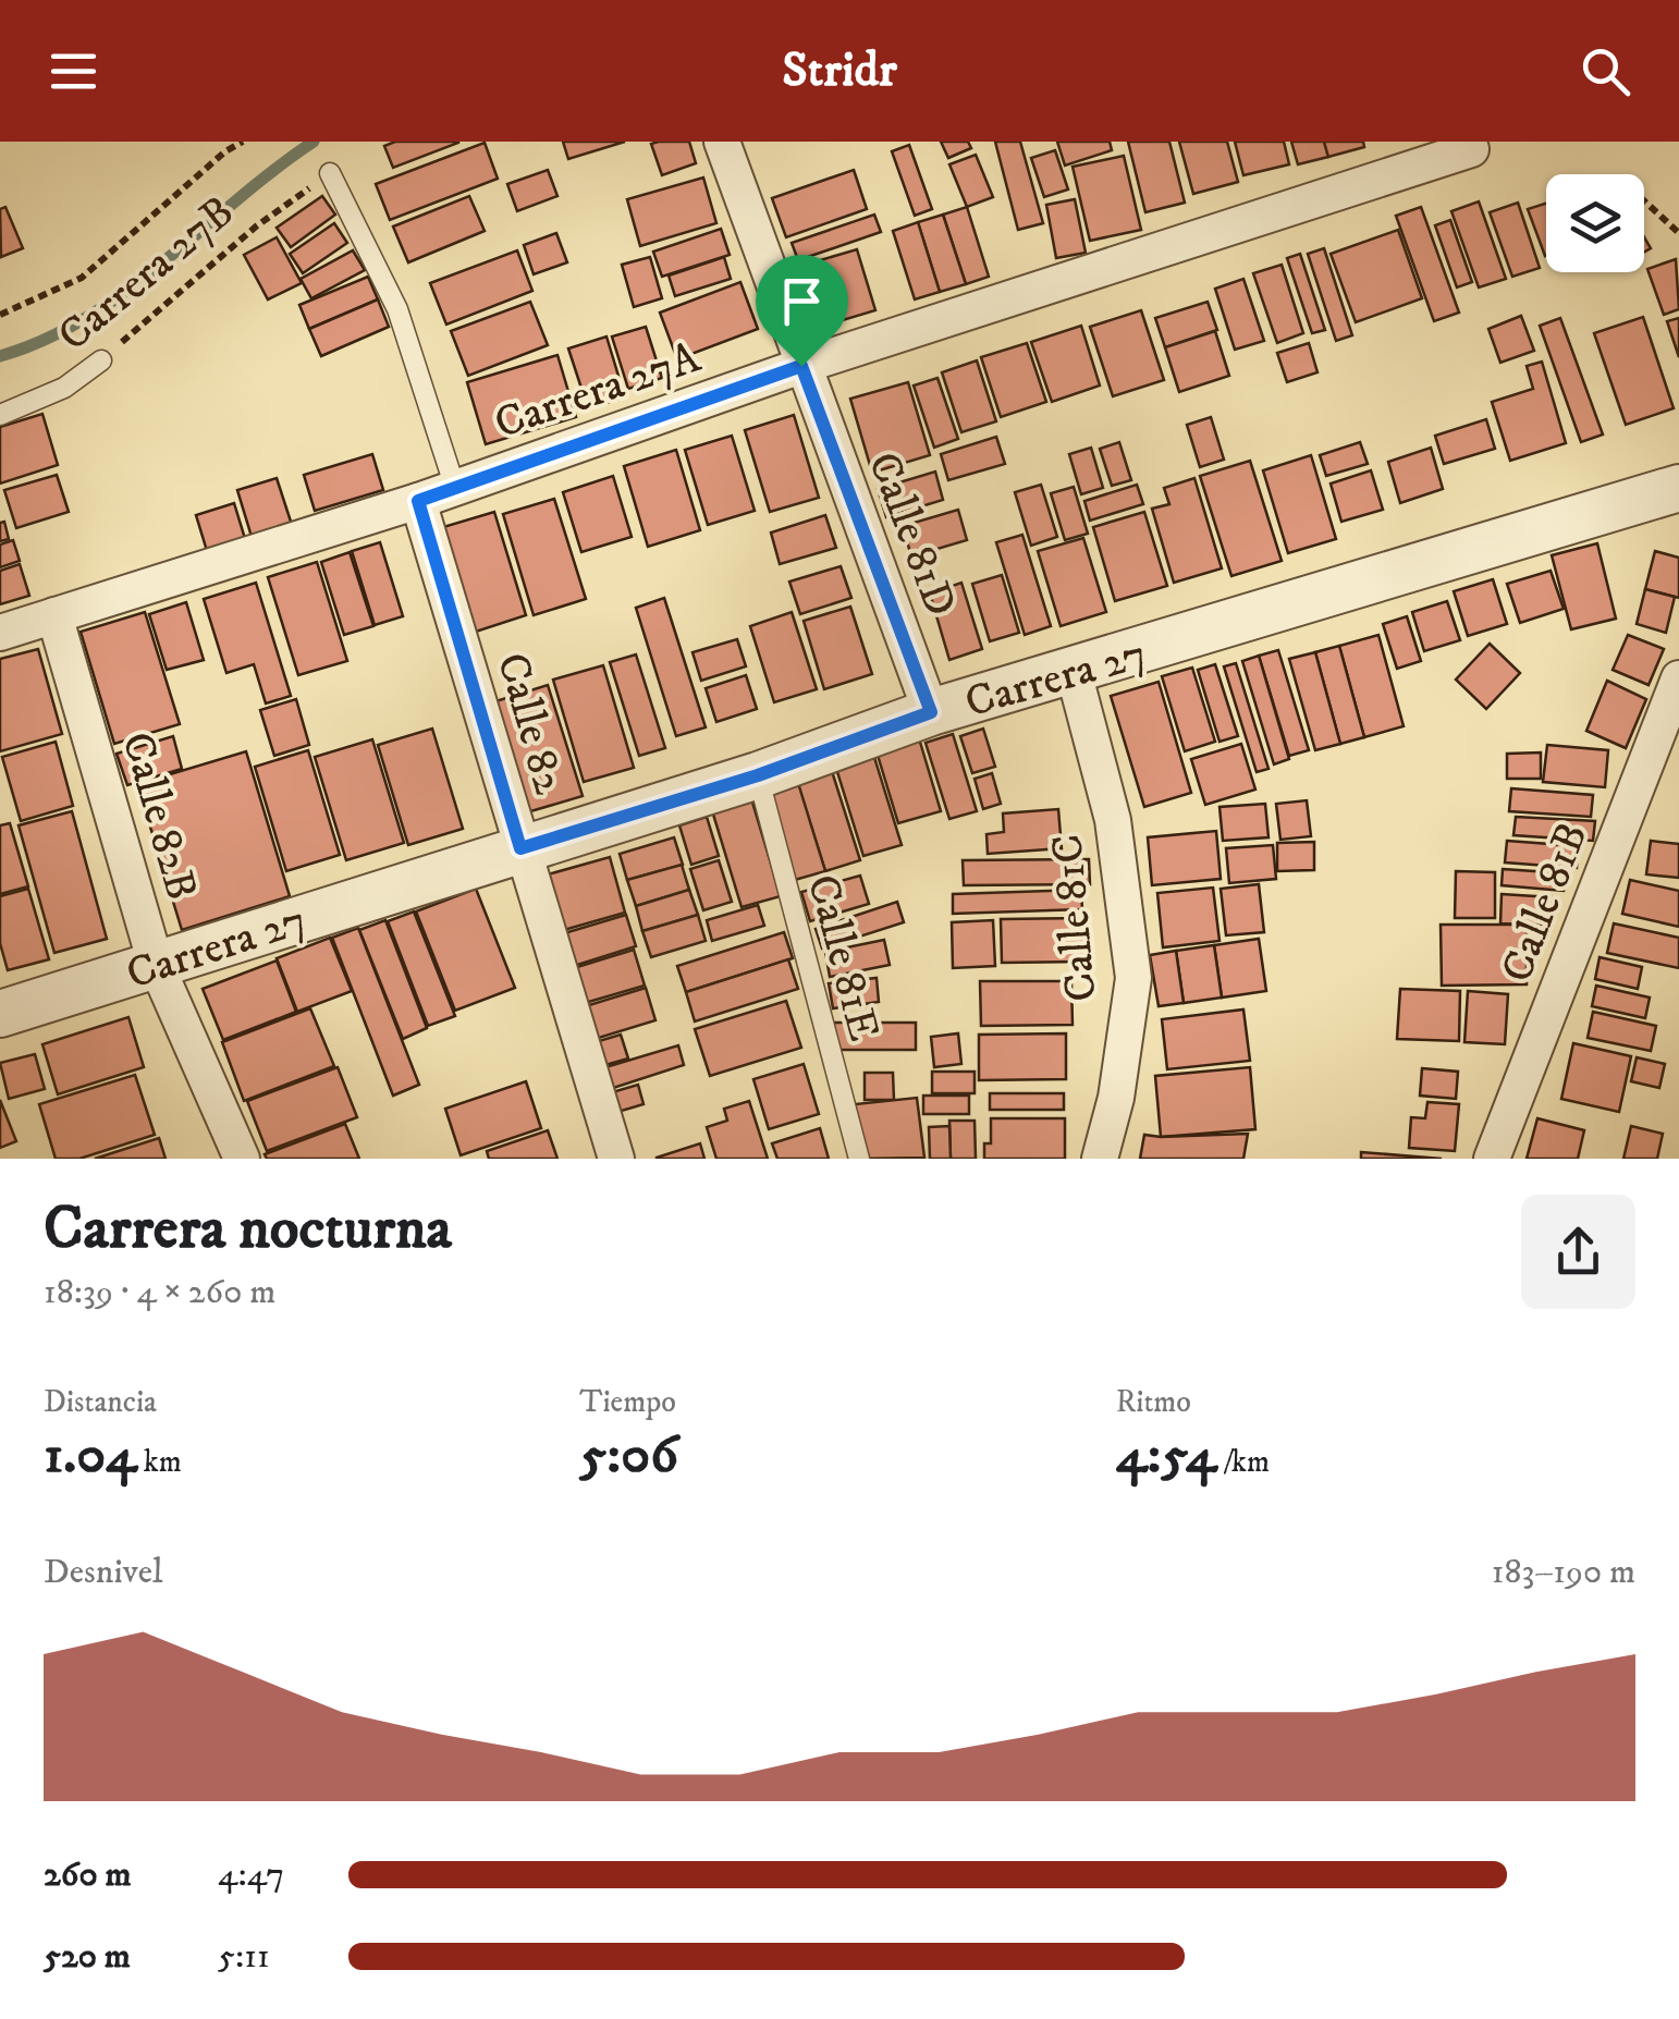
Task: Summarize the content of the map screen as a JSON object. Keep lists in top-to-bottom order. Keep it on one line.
{"streets":{"street":["Carrera 27A","Calle 81D","Carrera 27","Calle 82","Calle 82B","Calle 81B","Calle 81C"],"lane":["Carrera 27B","Calle 81E"]},"crossings":[["Carrera 27A","Calle 81D"],["Carrera 27A","Calle 82"],["Carrera 27A","Calle 82B"],["Calle 81D","Carrera 27"],["Carrera 27","Calle 82"],["Carrera 27","Calle 82B"],["Carrera 27","Calle 81C"],["Carrera 27","Calle 81E"]],"page":{"header":"Stridr","heading":["Carrera nocturna","18:39 · 4 × 260 m"],"stats":[["Distancia","1.04 km"],["Tiempo","5:06"],["Ritmo","4:54 /km"]],"chart":["Desnivel","183–190 m"],"list":[{"name":"260 m","note":"4:47"},{"name":"520 m","note":"5:11"}]}}
